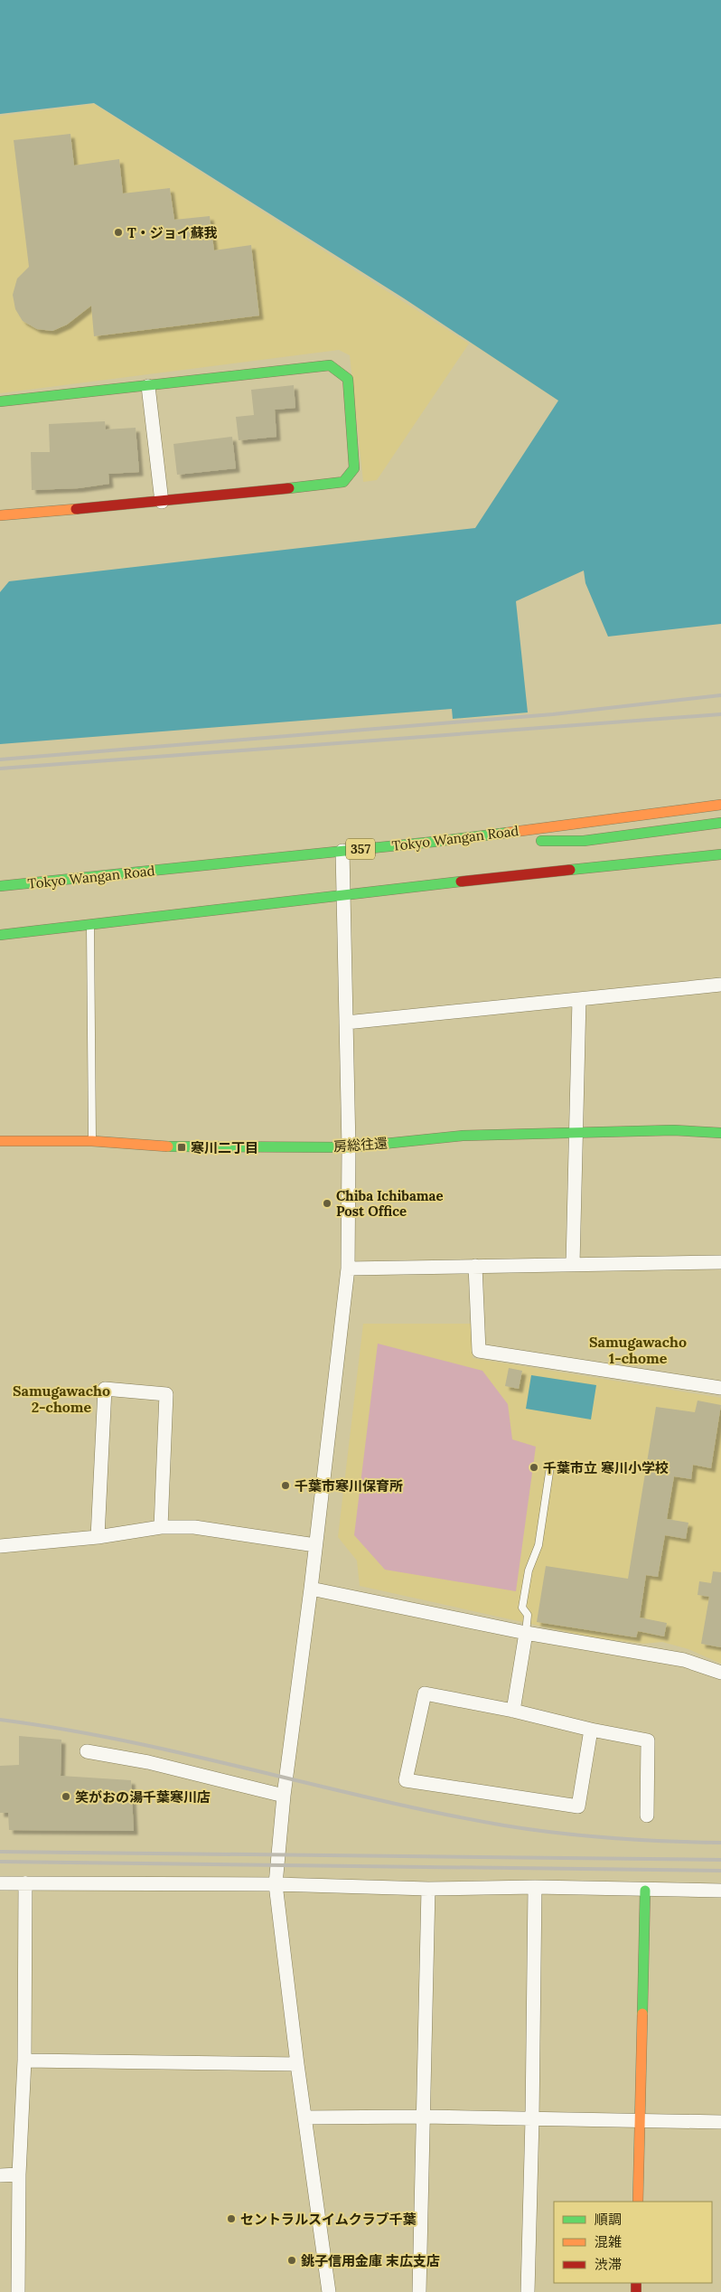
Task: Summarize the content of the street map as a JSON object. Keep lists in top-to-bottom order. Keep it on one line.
{"streets":{"main road":["Tokyo Wangan Road","357","房総往還"]},"districts":["Samugawacho 1-chome","Samugawacho 2-chome"],"places":{"other":["T・ジョイ蘇我","Chiba Ichibamae Post Office","千葉市立 寒川小学校","千葉市寒川保育所","笑がおの湯千葉寒川店","セントラルスイムクラブ千葉","銚子信用金庫 末広支店"],"transit":["寒川二丁目"]},"legend":["順調","混雑","渋滞"]}
